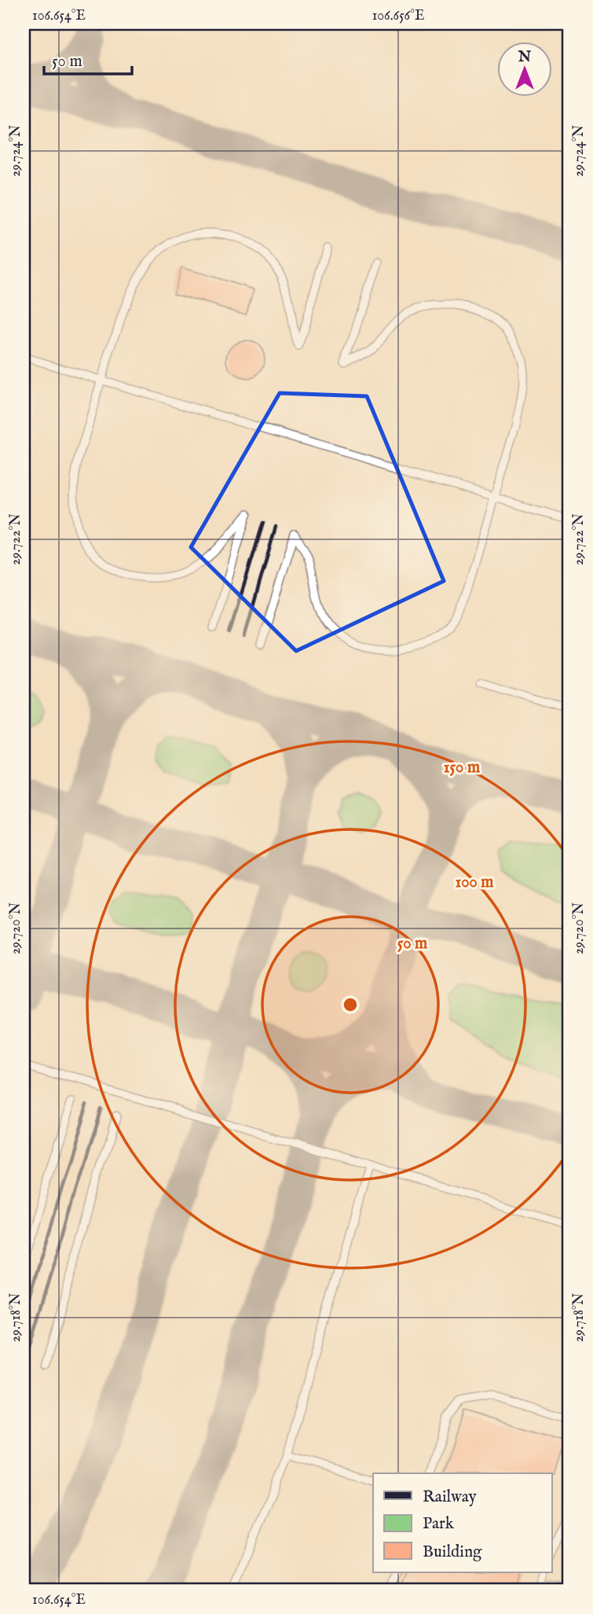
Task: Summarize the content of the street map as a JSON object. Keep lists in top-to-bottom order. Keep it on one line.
{"legend":["Railway","Park","Building"],"scale_bar":"50 m","north":"top","coordinates":["106.654°E","106.656°E","29.724°N","29.722°N","29.720°N","29.718°N"],"rings":["150 m","100 m","50 m"]}
